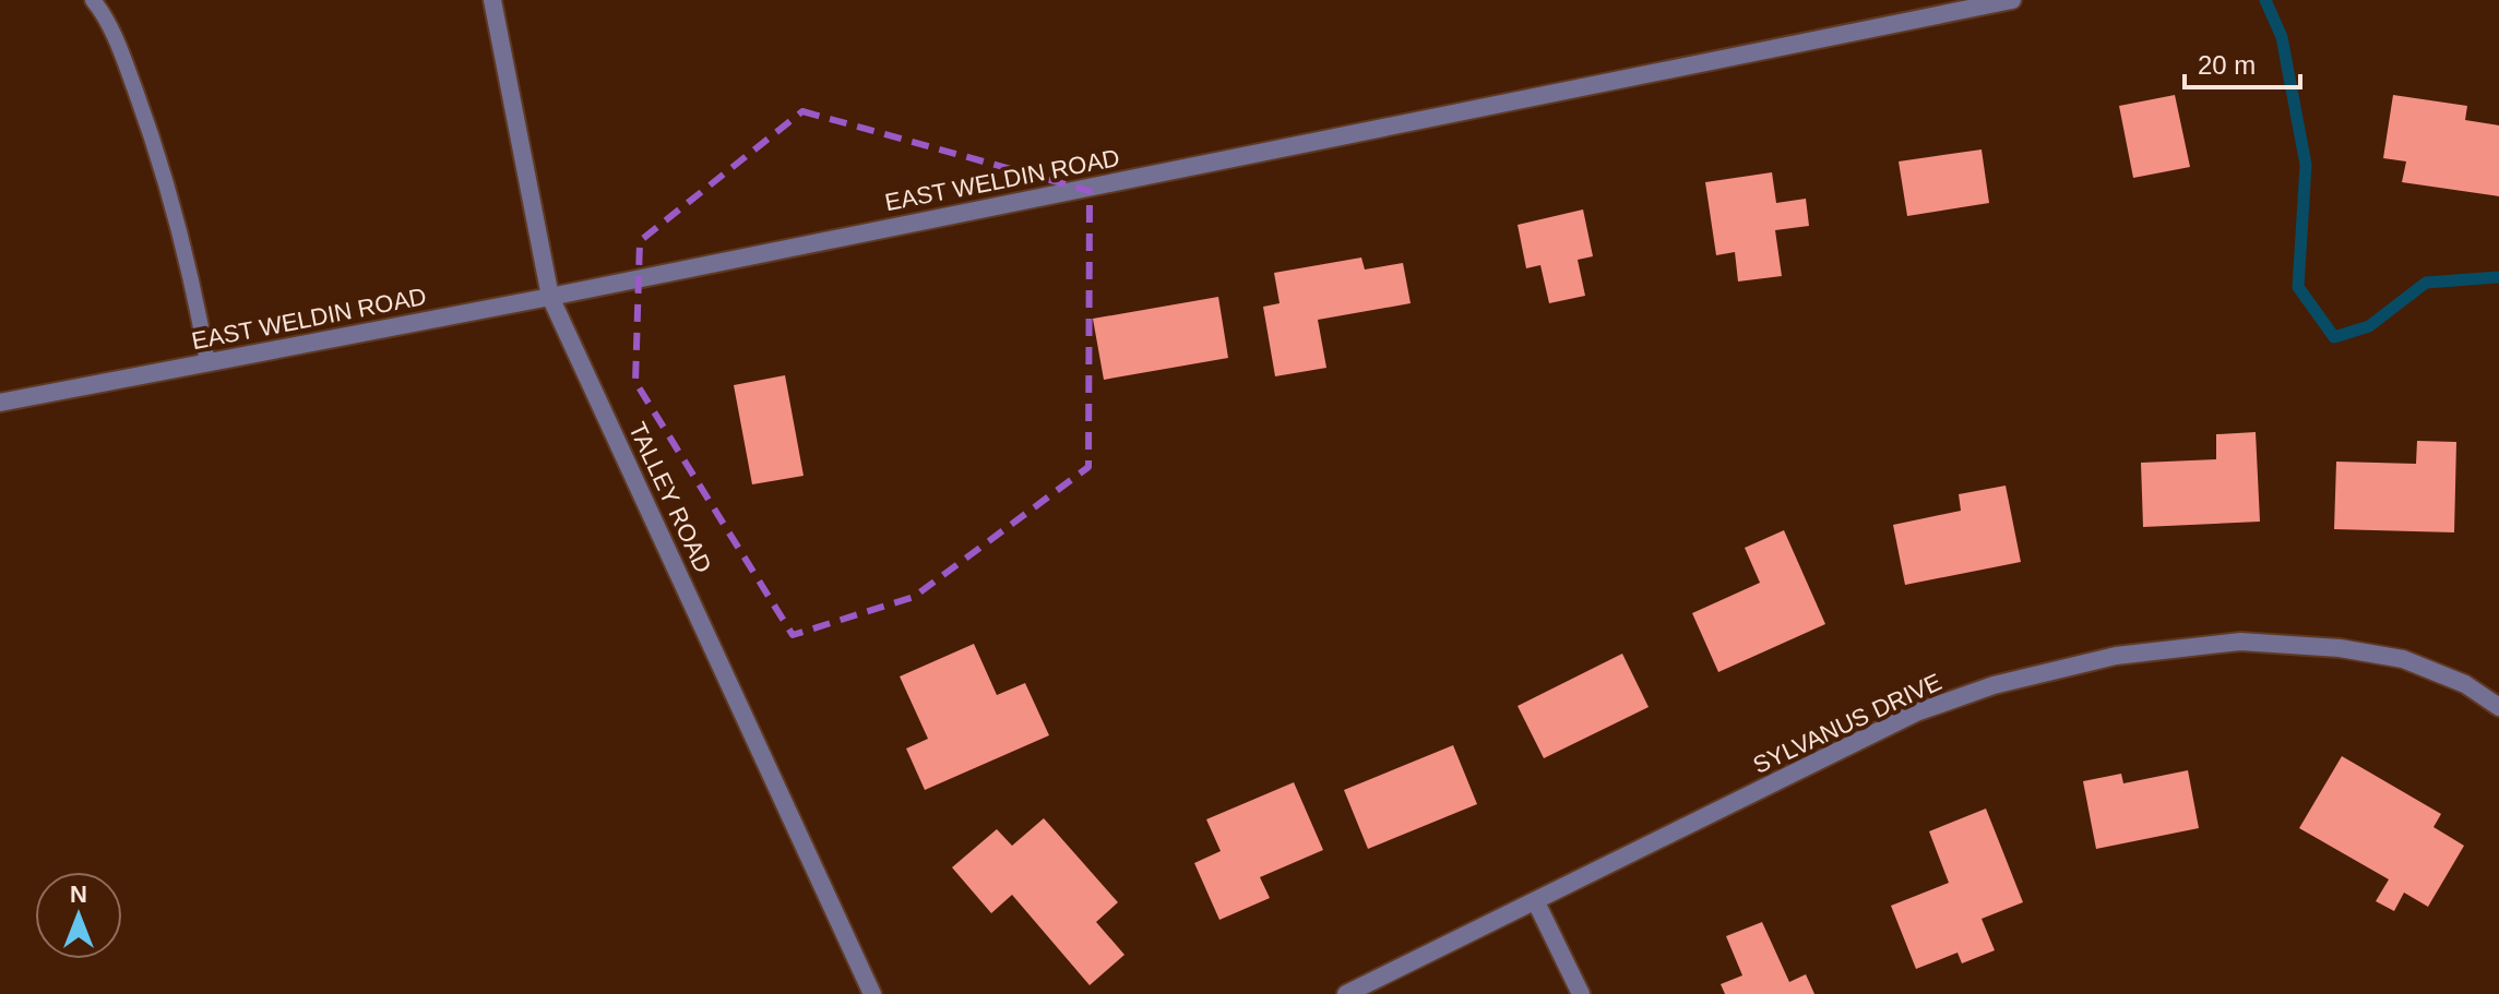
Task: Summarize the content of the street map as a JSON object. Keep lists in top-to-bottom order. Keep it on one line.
{"streets":{"street":["EAST WELDIN ROAD","TALLEY ROAD","SYLVANUS DRIVE"]},"crossings":[["EAST WELDIN ROAD","TALLEY ROAD"]],"scale_bar":"20 m","north":"top"}
